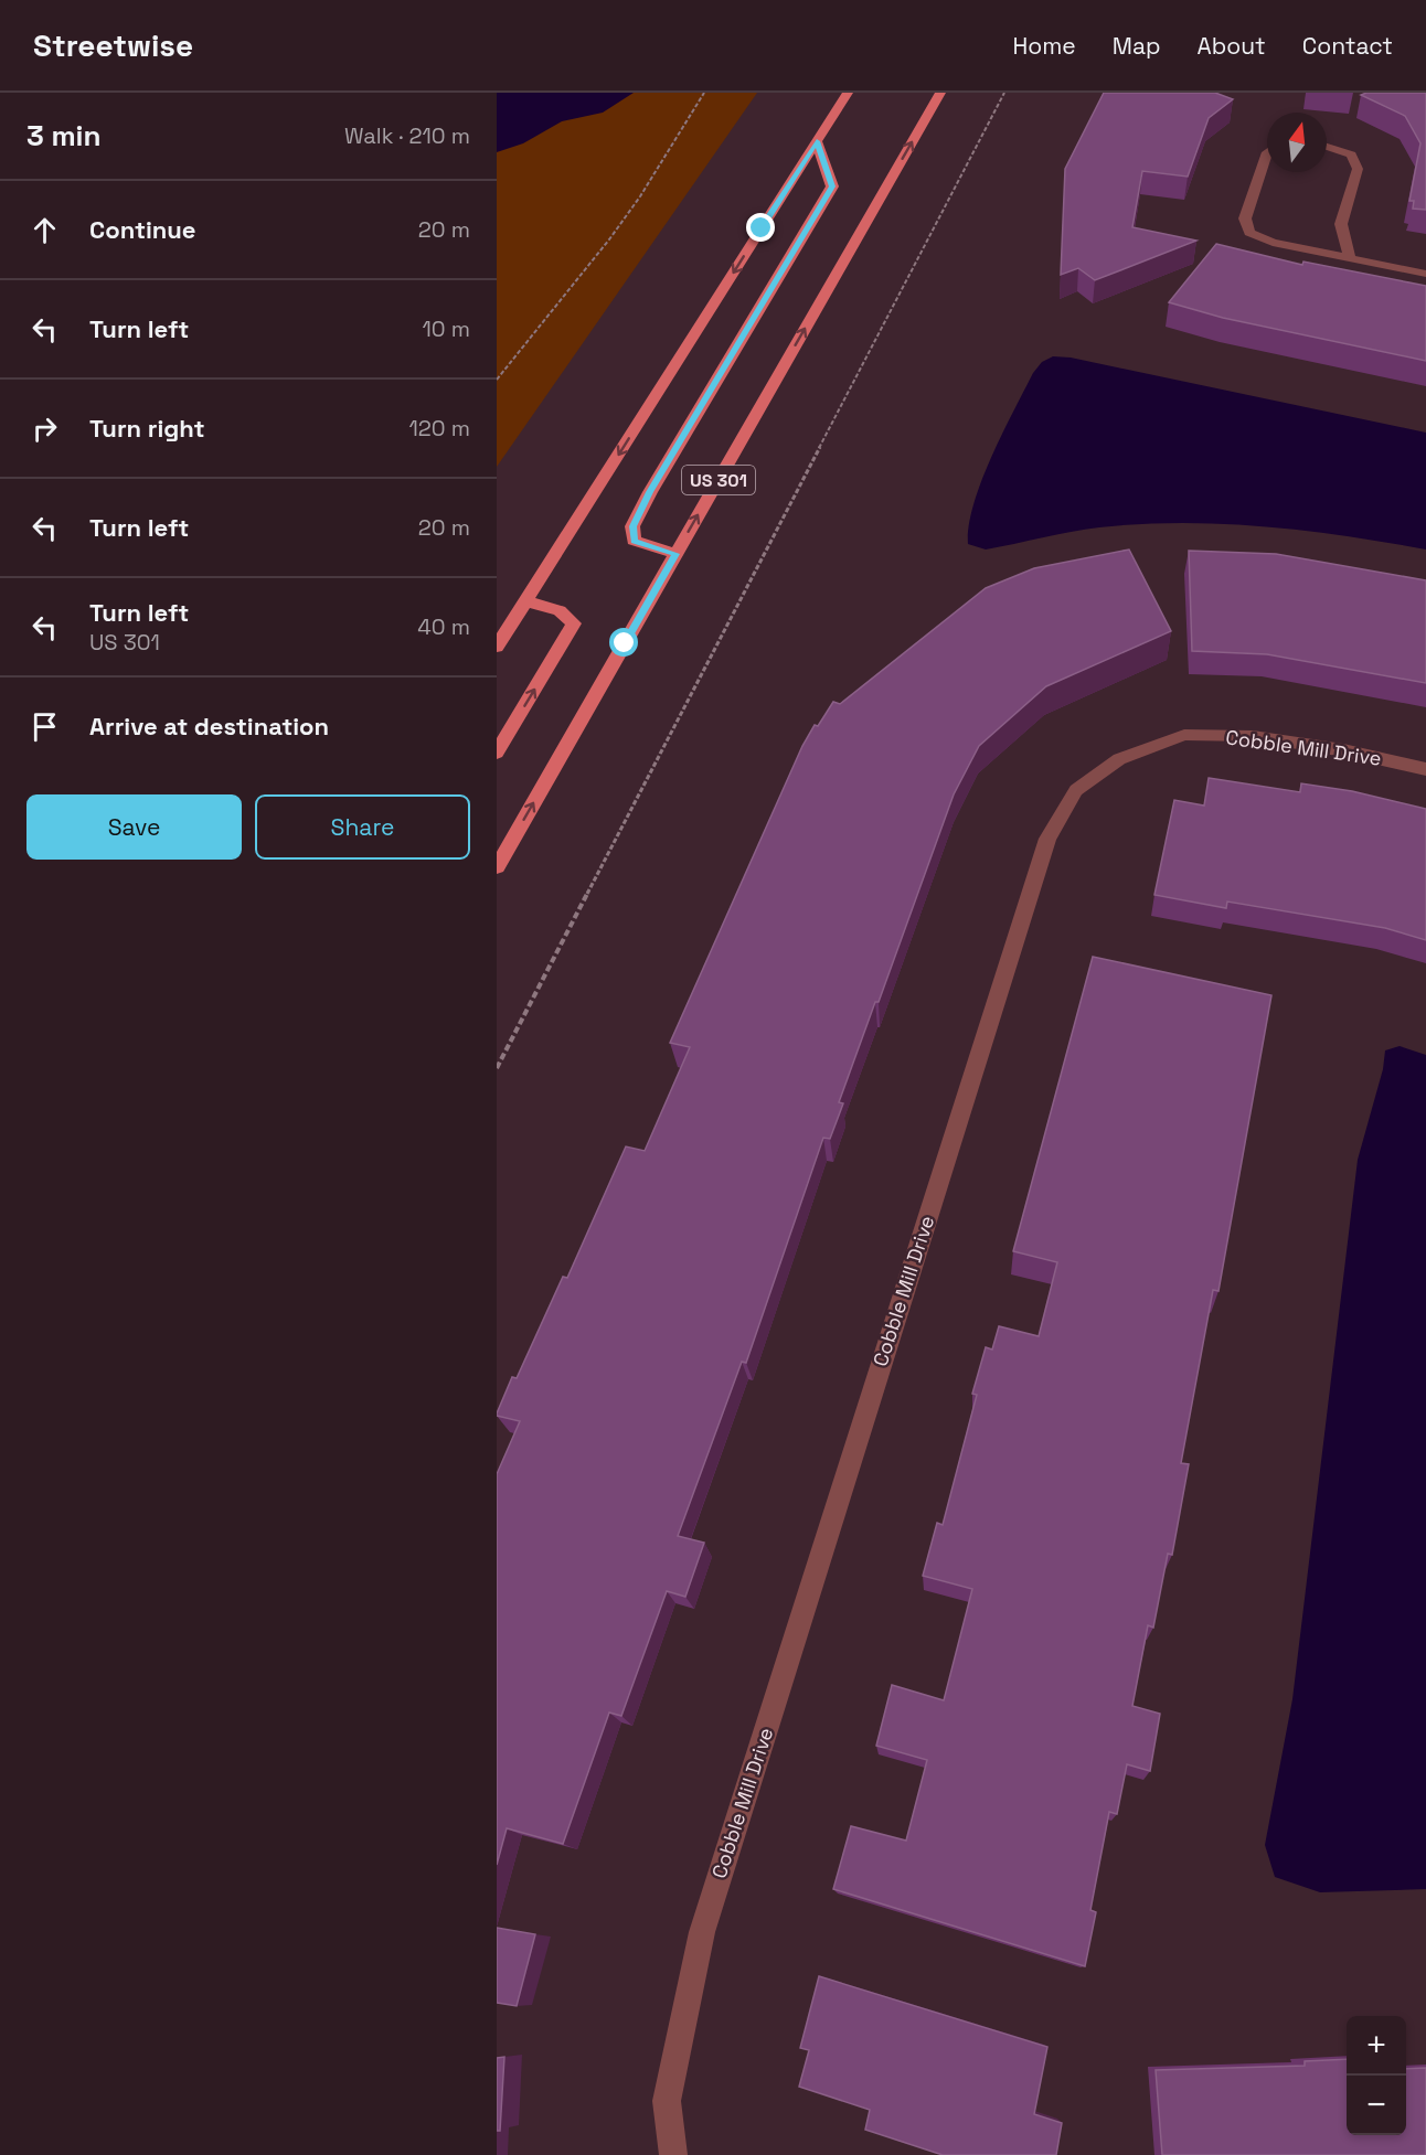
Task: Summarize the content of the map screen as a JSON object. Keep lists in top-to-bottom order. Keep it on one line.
{"streets":{"main road":["US 301"],"street":["Cobble Mill Drive"]},"north":"top","page":{"header":"Streetwise","nav":["Home","Map","About","Contact"],"heading":["3 min","Walk · 210 m"],"list":[["Continue","20 m"],["Turn left","10 m"],["Turn right","120 m"],["Turn left","20 m"],["Turn left","US 301","40 m"],"Arrive at destination"],"buttons":["Save","Share"],"map_buttons":["+","−"]}}
